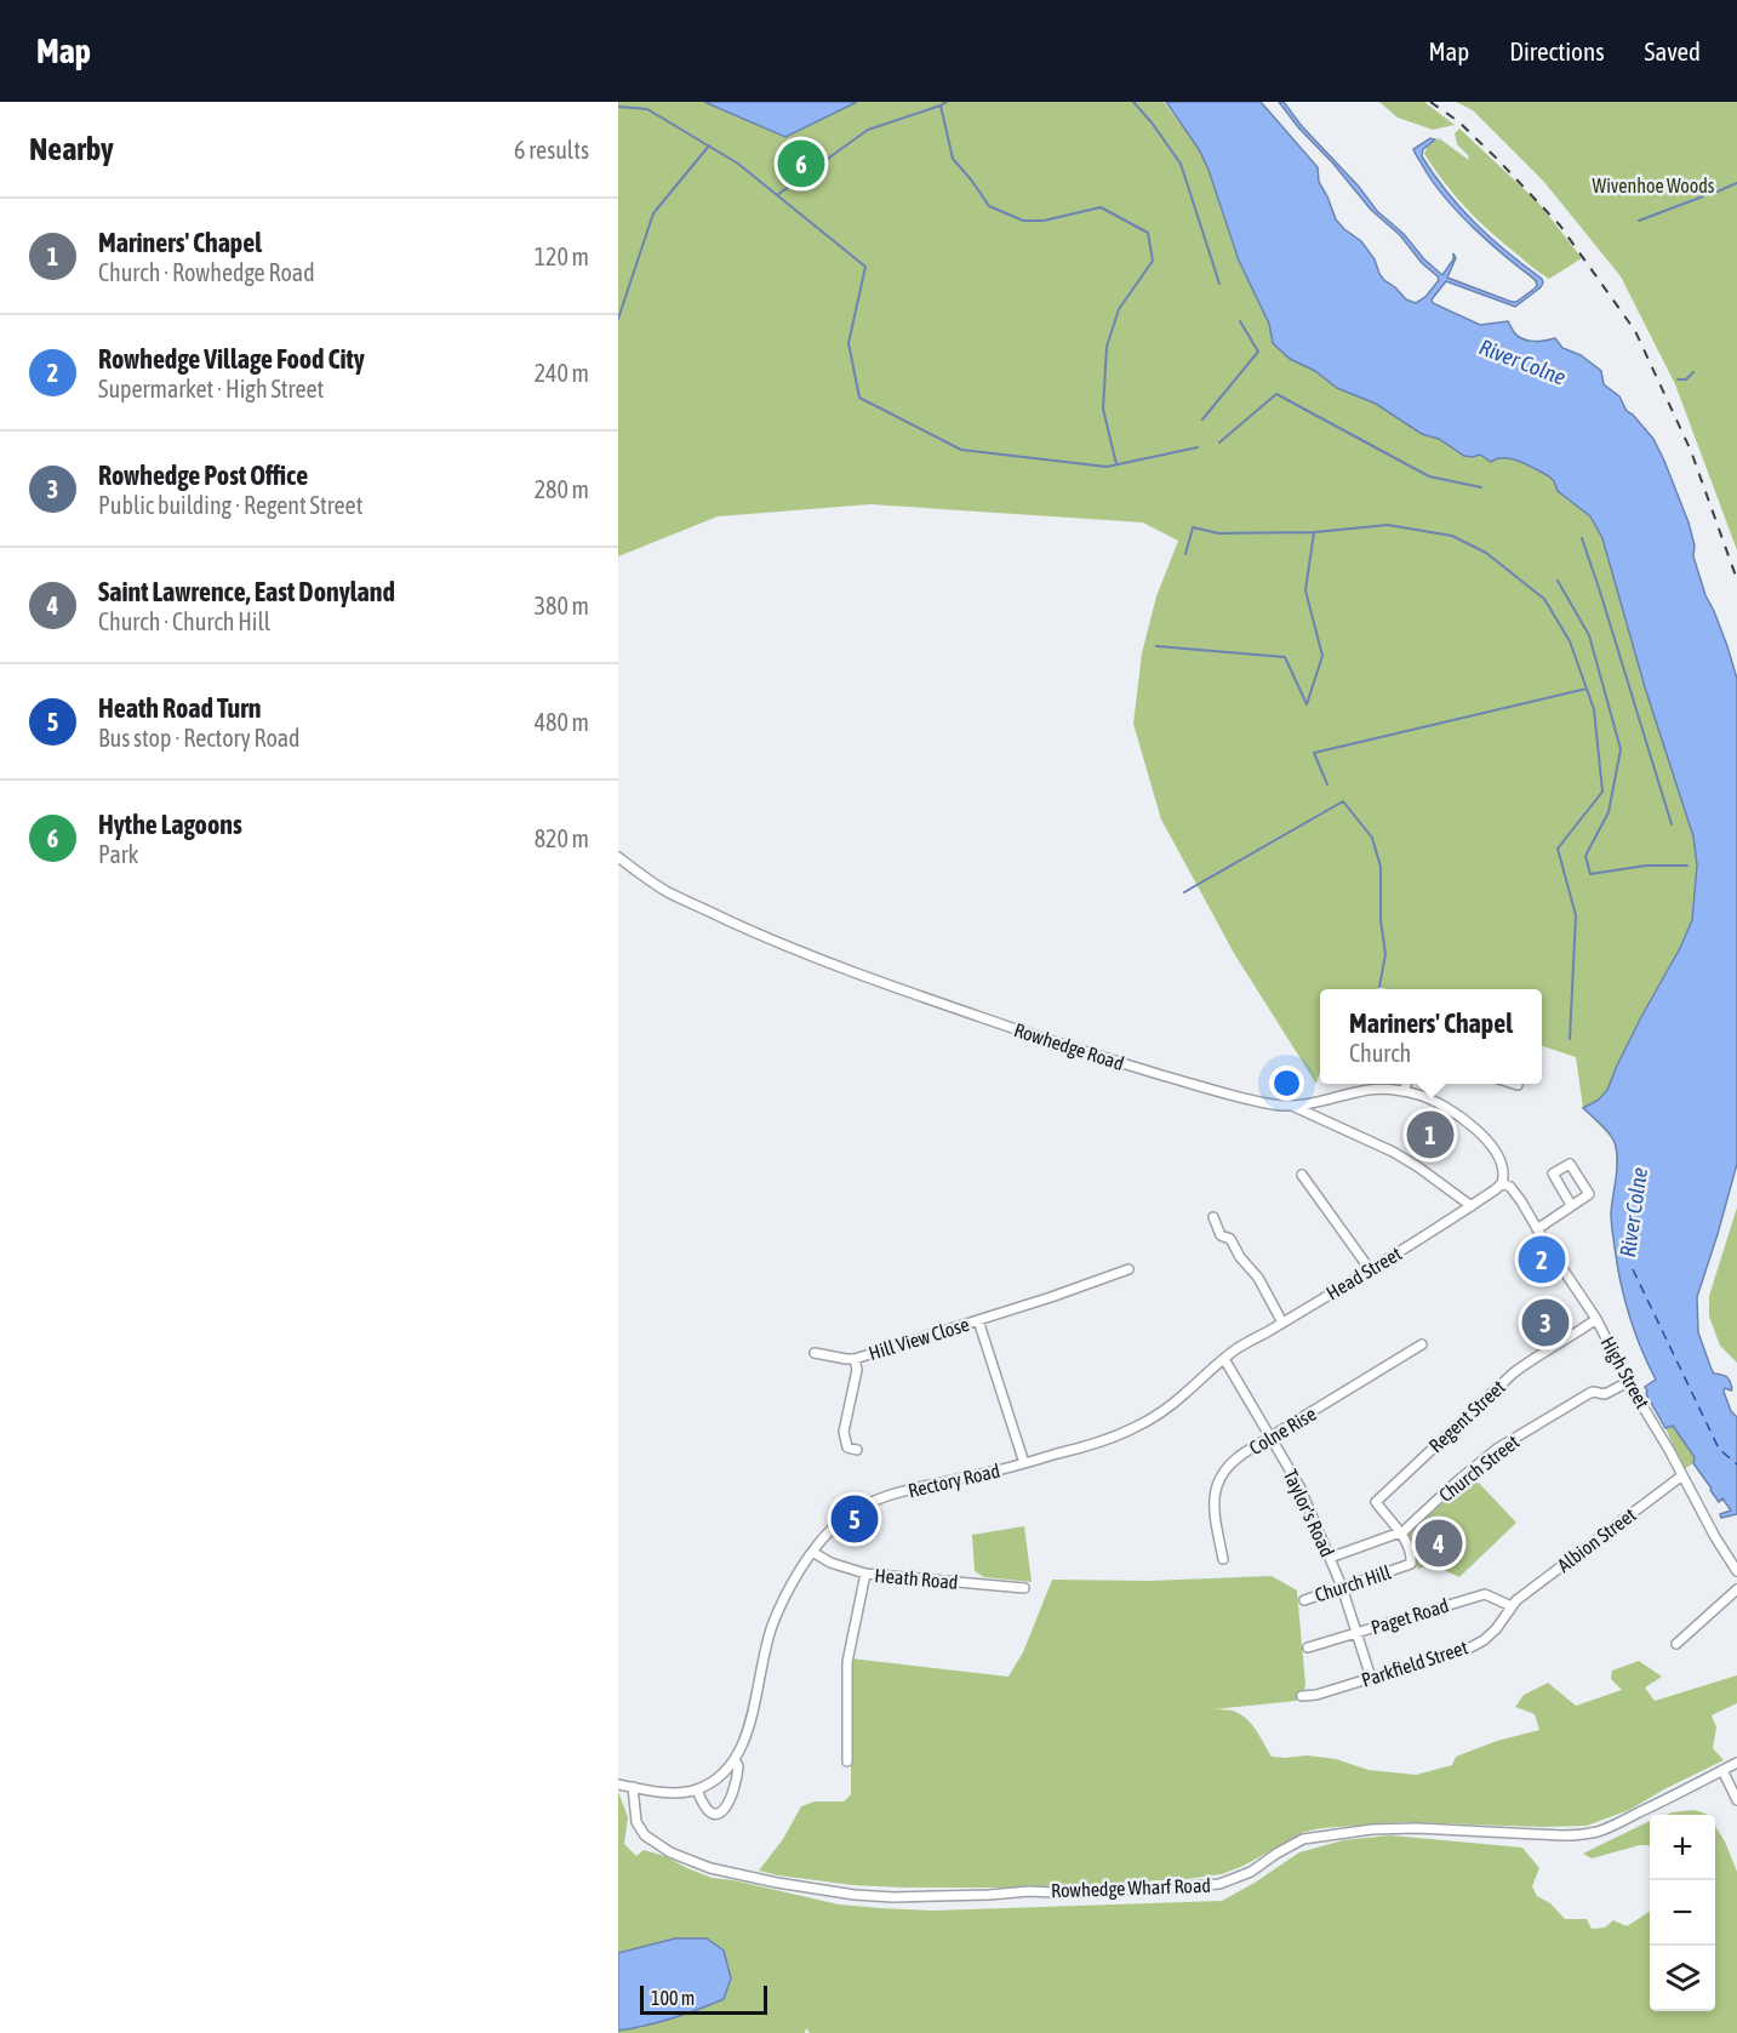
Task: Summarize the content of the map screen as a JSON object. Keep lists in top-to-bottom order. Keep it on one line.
{"streets":{"street":["Rowhedge Road","Head Street","Hill View Close","High Street","Regent Street","Colne Rise","Church Street","Rectory Road","Taylor's Road","Albion Street","Heath Road","Church Hill","Paget Road","Parkfield Street","Rowhedge Wharf Road"]},"crossings":[["Rowhedge Road","Head Street"],["Rowhedge Road","High Street"],["Head Street","High Street"],["Head Street","Rectory Road"],["Head Street","Taylor's Road"],["Hill View Close","Rectory Road"],["High Street","Regent Street"],["High Street","Church Street"],["High Street","Albion Street"],["Regent Street","Church Street"],["Regent Street","Church Hill"],["Colne Rise","Taylor's Road"],["Church Street","Taylor's Road"],["Church Street","Church Hill"],["Rectory Road","Taylor's Road"],["Rectory Road","Heath Road"],["Taylor's Road","Church Hill"],["Taylor's Road","Paget Road"],["Taylor's Road","Parkfield Street"],["Albion Street","Paget Road"],["Albion Street","Parkfield Street"],["Paget Road","Parkfield Street"]],"water":["River Colne"],"parks":["Wivenhoe Woods"],"scale_bar":"100 m","page":{"header":"Map","nav":["Map","Directions","Saved"],"heading":["Nearby","6 results"],"pins":["6","1","2","3","5","4"],"list":[{"mark":"1","name":"Mariners' Chapel","note":"Church · Rowhedge Road","value":"120 m"},{"mark":"2","name":"Rowhedge Village Food City","note":"Supermarket · High Street","value":"240 m"},{"mark":"3","name":"Rowhedge Post Office","note":"Public building · Regent Street","value":"280 m"},{"mark":"4","name":"Saint Lawrence, East Donyland","note":"Church · Church Hill","value":"380 m"},{"mark":"5","name":"Heath Road Turn","note":"Bus stop · Rectory Road","value":"480 m"},{"mark":"6","name":"Hythe Lagoons","note":"Park","value":"820 m"}],"popup":["Mariners' Chapel","Church"],"map_buttons":["+","−"],"scale":"100 m"}}
